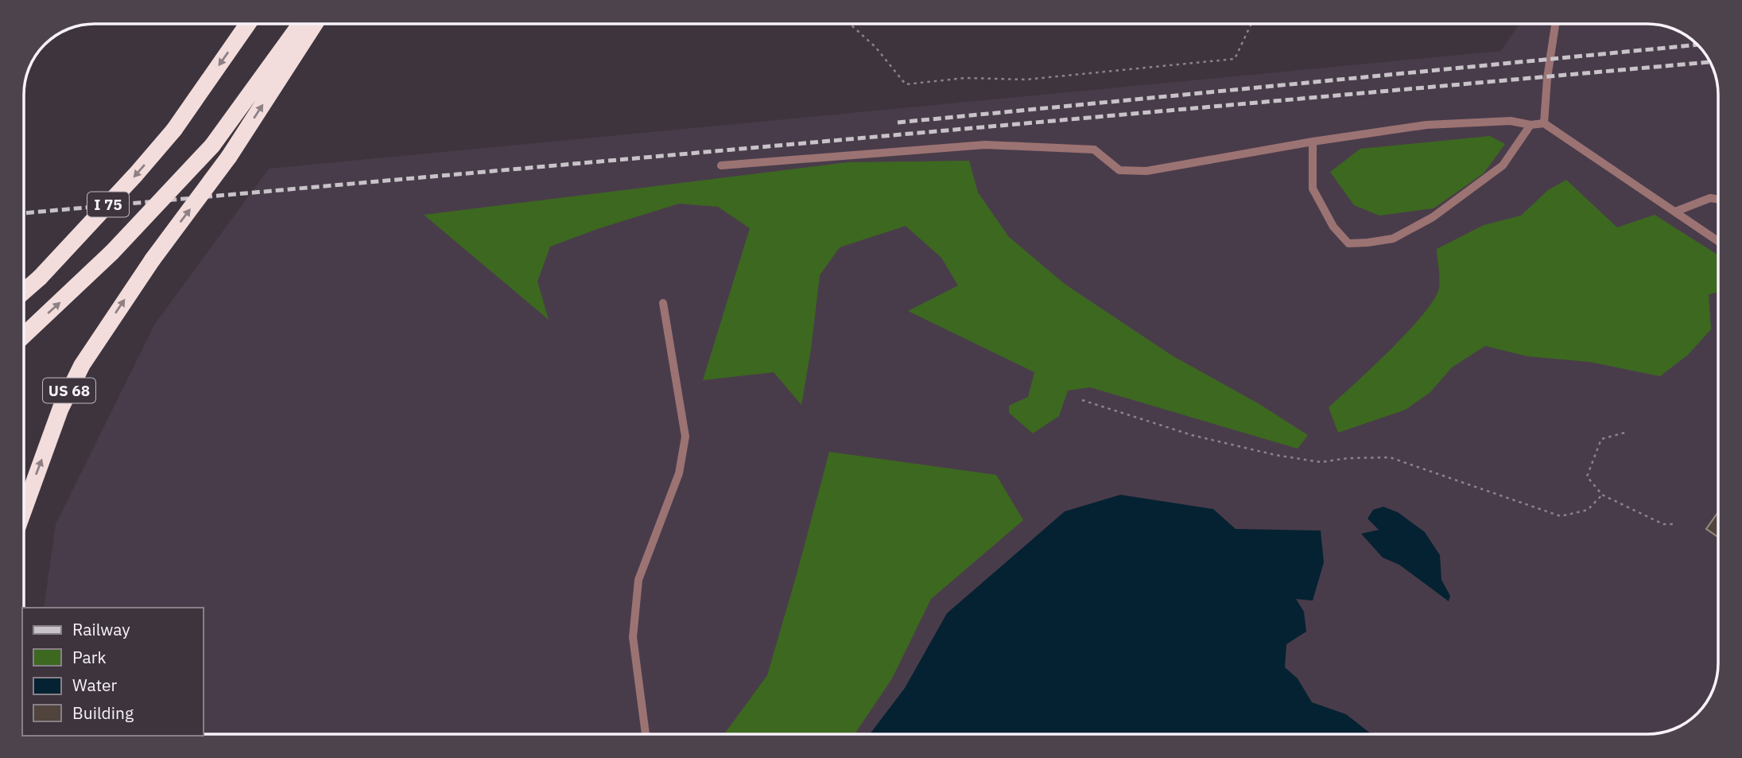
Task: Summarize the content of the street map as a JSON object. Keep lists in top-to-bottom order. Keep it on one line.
{"streets":{"highway":["I 75","US 68"]},"legend":["Railway","Park","Water","Building"]}
